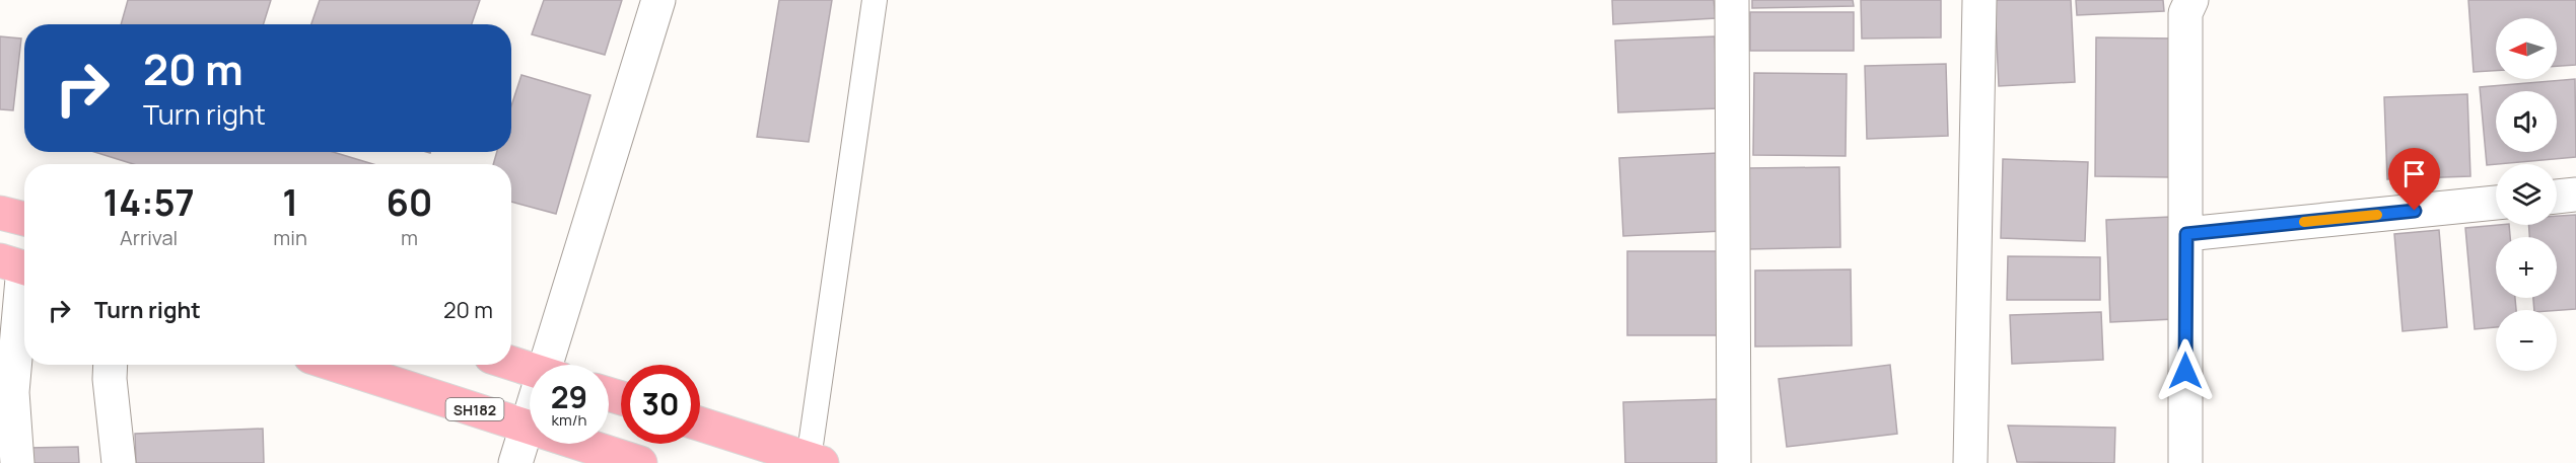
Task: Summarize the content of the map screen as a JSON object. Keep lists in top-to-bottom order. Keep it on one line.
{"streets":{"main road":["SH182"]},"north":"left","page":{"map_buttons":["+","−"],"turn":["20 m","Turn right"],"eta":["14:57","Arrival","1","min","60","m"],"list":[{"name":"Turn right","value":"20 m"}],"speed":"29 km/h","limit":"30"}}
